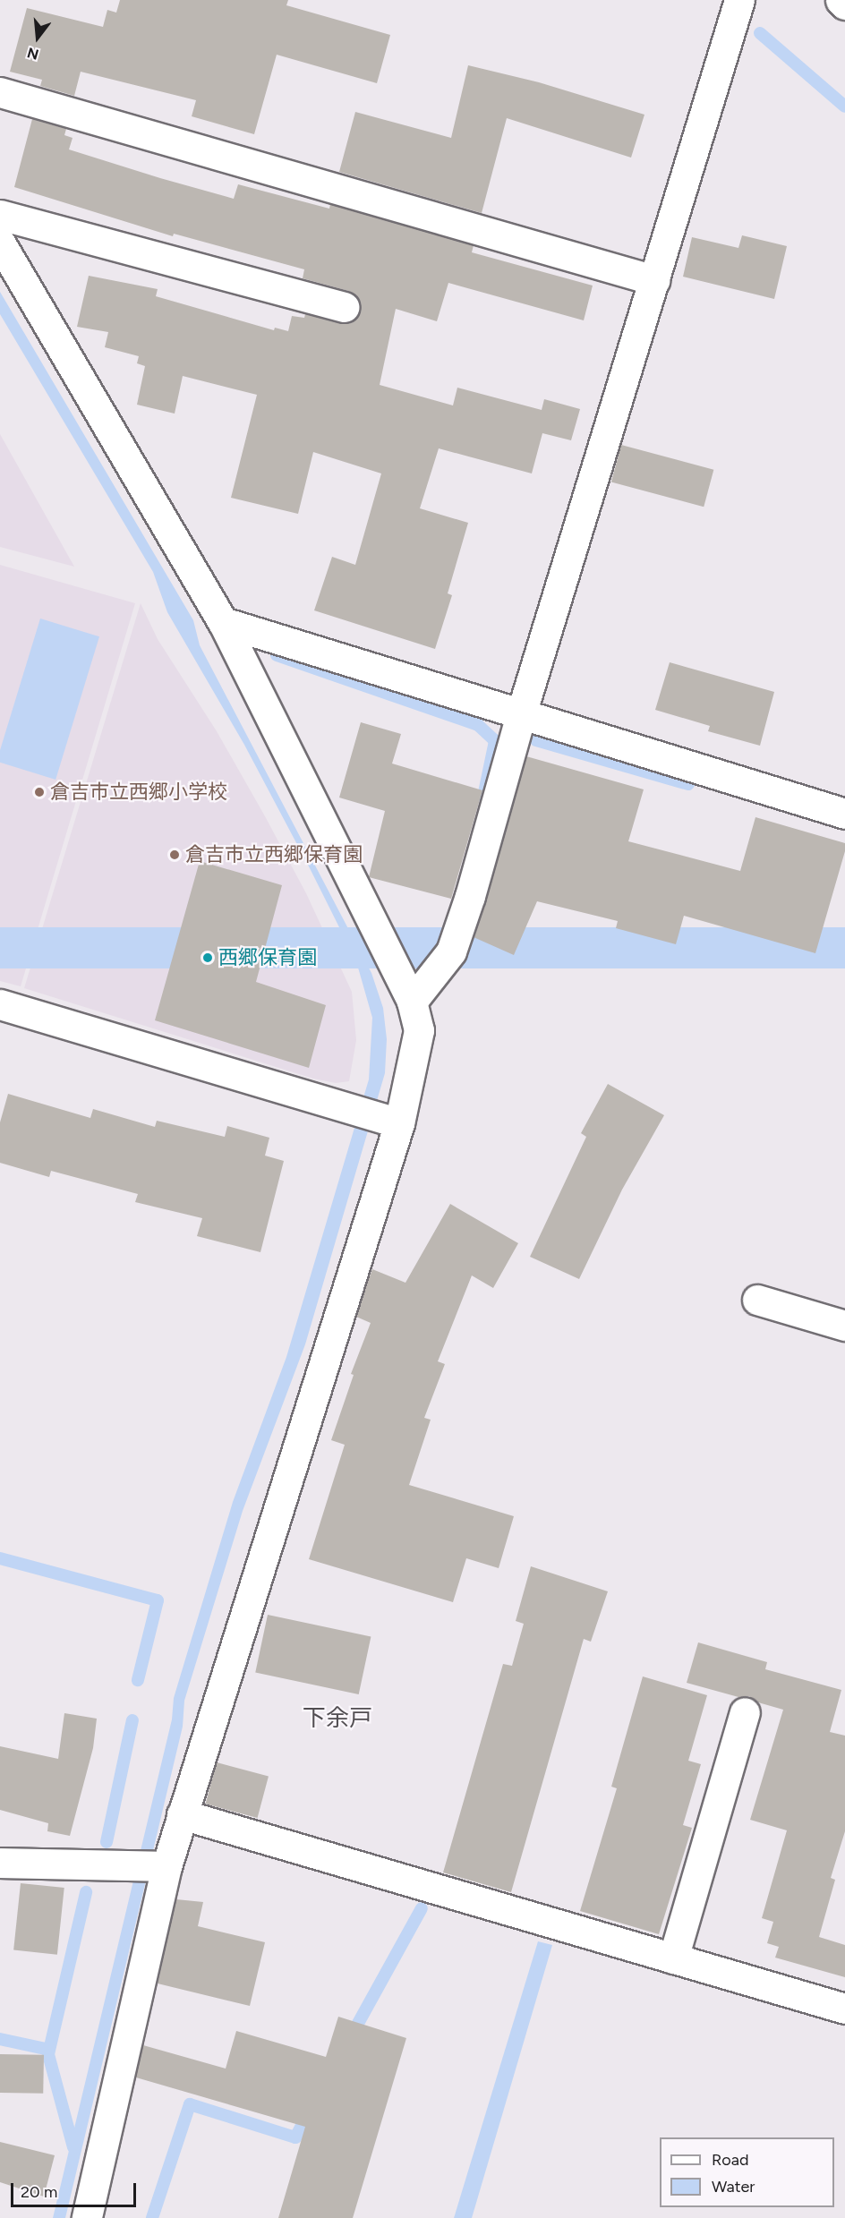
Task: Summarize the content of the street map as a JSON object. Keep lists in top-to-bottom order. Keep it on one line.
{"districts":["下余戸"],"places":["倉吉市立西郷小学校","倉吉市立西郷保育園","西郷保育園"],"legend":["Road","Water"],"scale_bar":"20 m","north":"bottom"}
